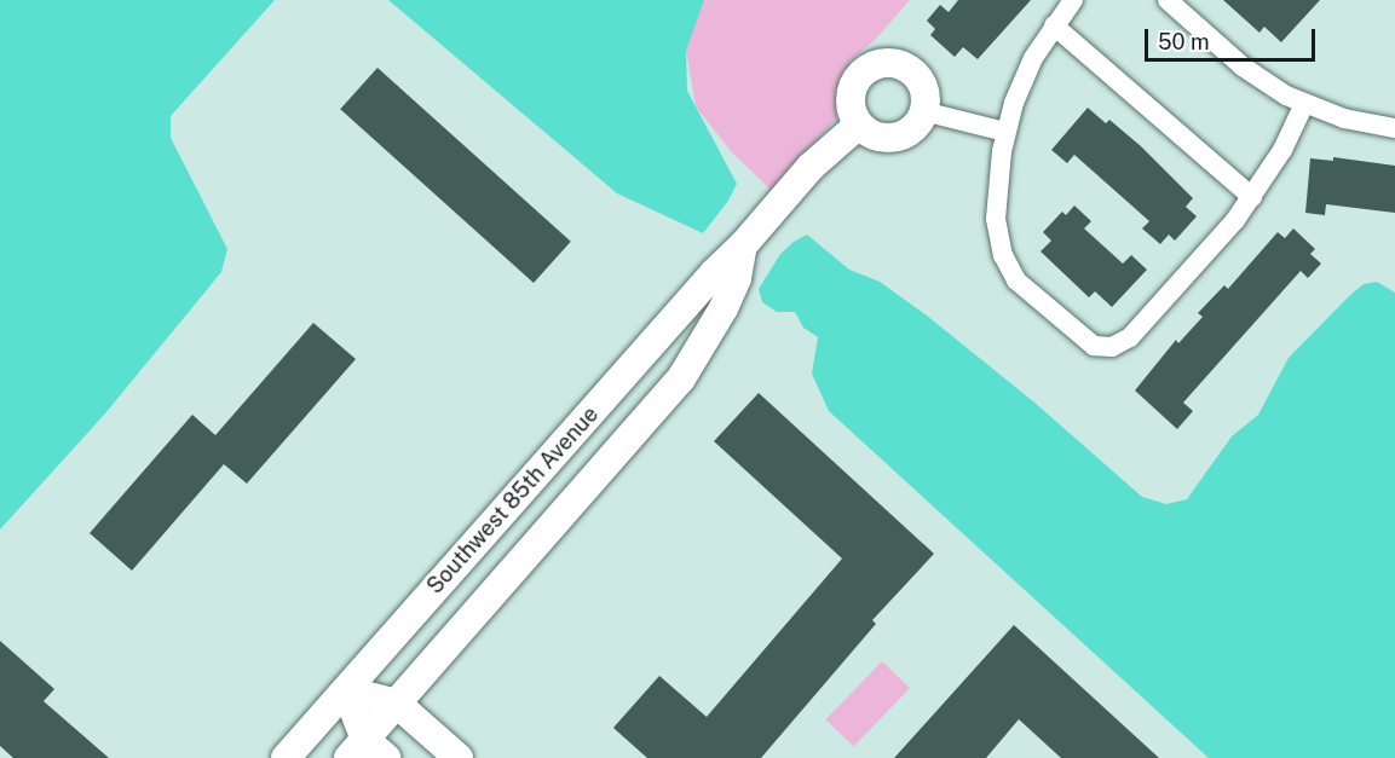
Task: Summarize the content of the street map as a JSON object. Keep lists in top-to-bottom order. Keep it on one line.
{"streets":{"street":["Southwest 85th Avenue"]},"scale_bar":"50 m"}
